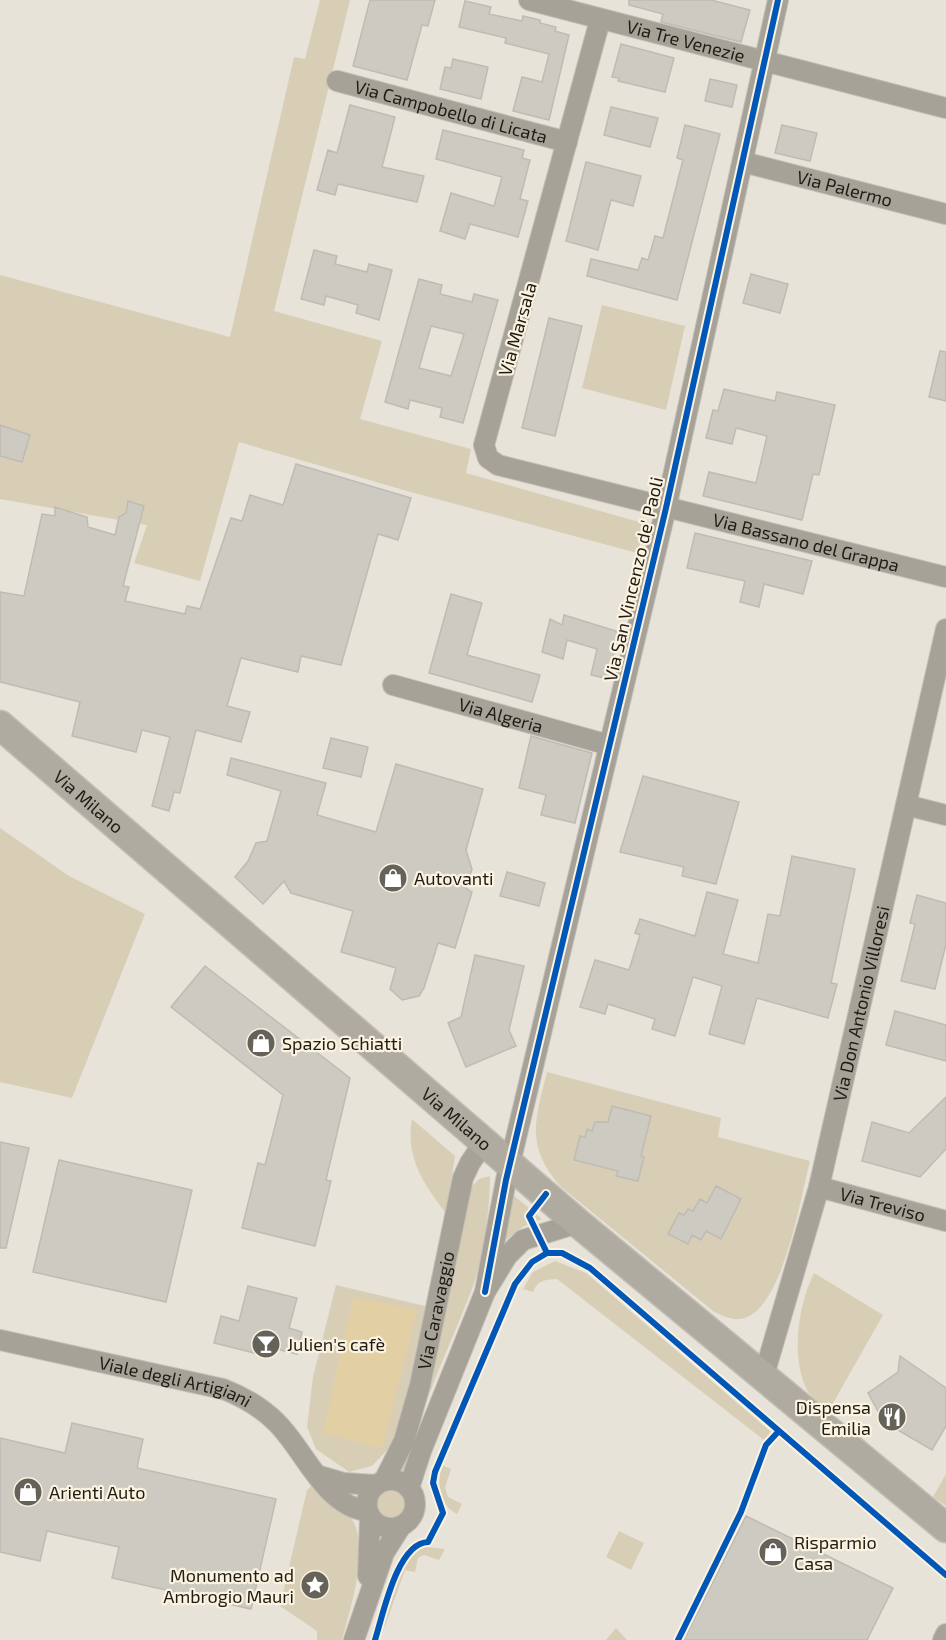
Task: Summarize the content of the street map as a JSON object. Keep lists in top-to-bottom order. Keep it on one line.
{"streets":{"main road":["Via Milano"],"street":["Via Tre Venezie","Via Campobello di Licata","Via Palermo","Via Marsala","Via Bassano del Grappa","Via San Vincenzo de' Paoli","Via Algeria","Via Don Antonio Villoresi","Via Treviso","Via Caravaggio","Viale degli Artigiani"]},"crossings":[["Via Tre Venezie","Via Marsala"],["Via Tre Venezie","Via San Vincenzo de' Paoli"],["Via Campobello di Licata","Via Marsala"],["Via Palermo","Via San Vincenzo de' Paoli"],["Via Marsala","Via Bassano del Grappa"],["Via Marsala","Via San Vincenzo de' Paoli"],["Via Bassano del Grappa","Via San Vincenzo de' Paoli"],["Via San Vincenzo de' Paoli","Via Algeria"],["Via San Vincenzo de' Paoli","Via Milano"],["Via San Vincenzo de' Paoli","Via Caravaggio"],["Via Milano","Via Don Antonio Villoresi"],["Via Milano","Via Caravaggio"],["Via Don Antonio Villoresi","Via Treviso"],["Via Caravaggio","Viale degli Artigiani"]],"places":{"shop":["Autovanti","Spazio Schiatti","Arienti Auto","Risparmio Casa"],"bar":["Julien's cafè"],"restaurant":["Dispensa Emilia"],"place":["Monumento ad Ambrogio Mauri"]}}
